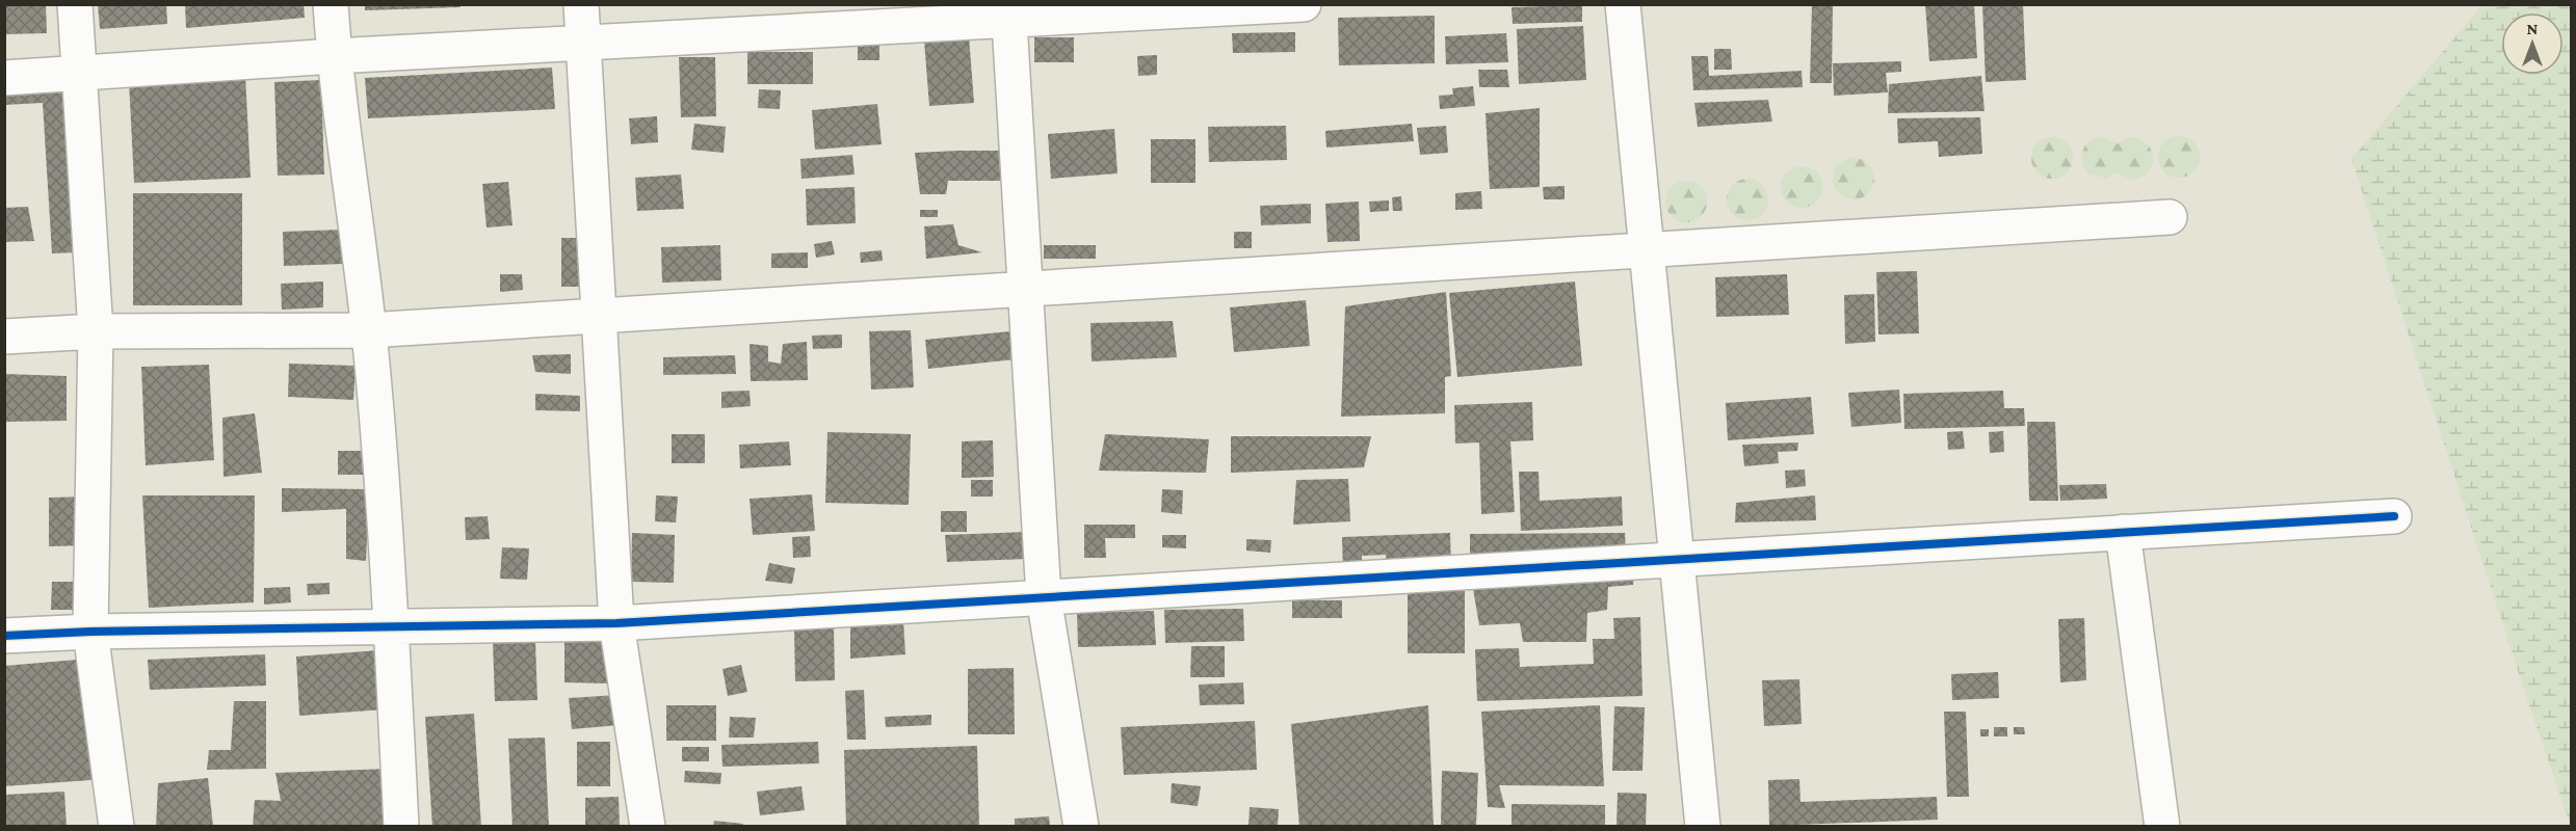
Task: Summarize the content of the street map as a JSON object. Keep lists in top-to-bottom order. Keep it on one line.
{"north":"top"}
